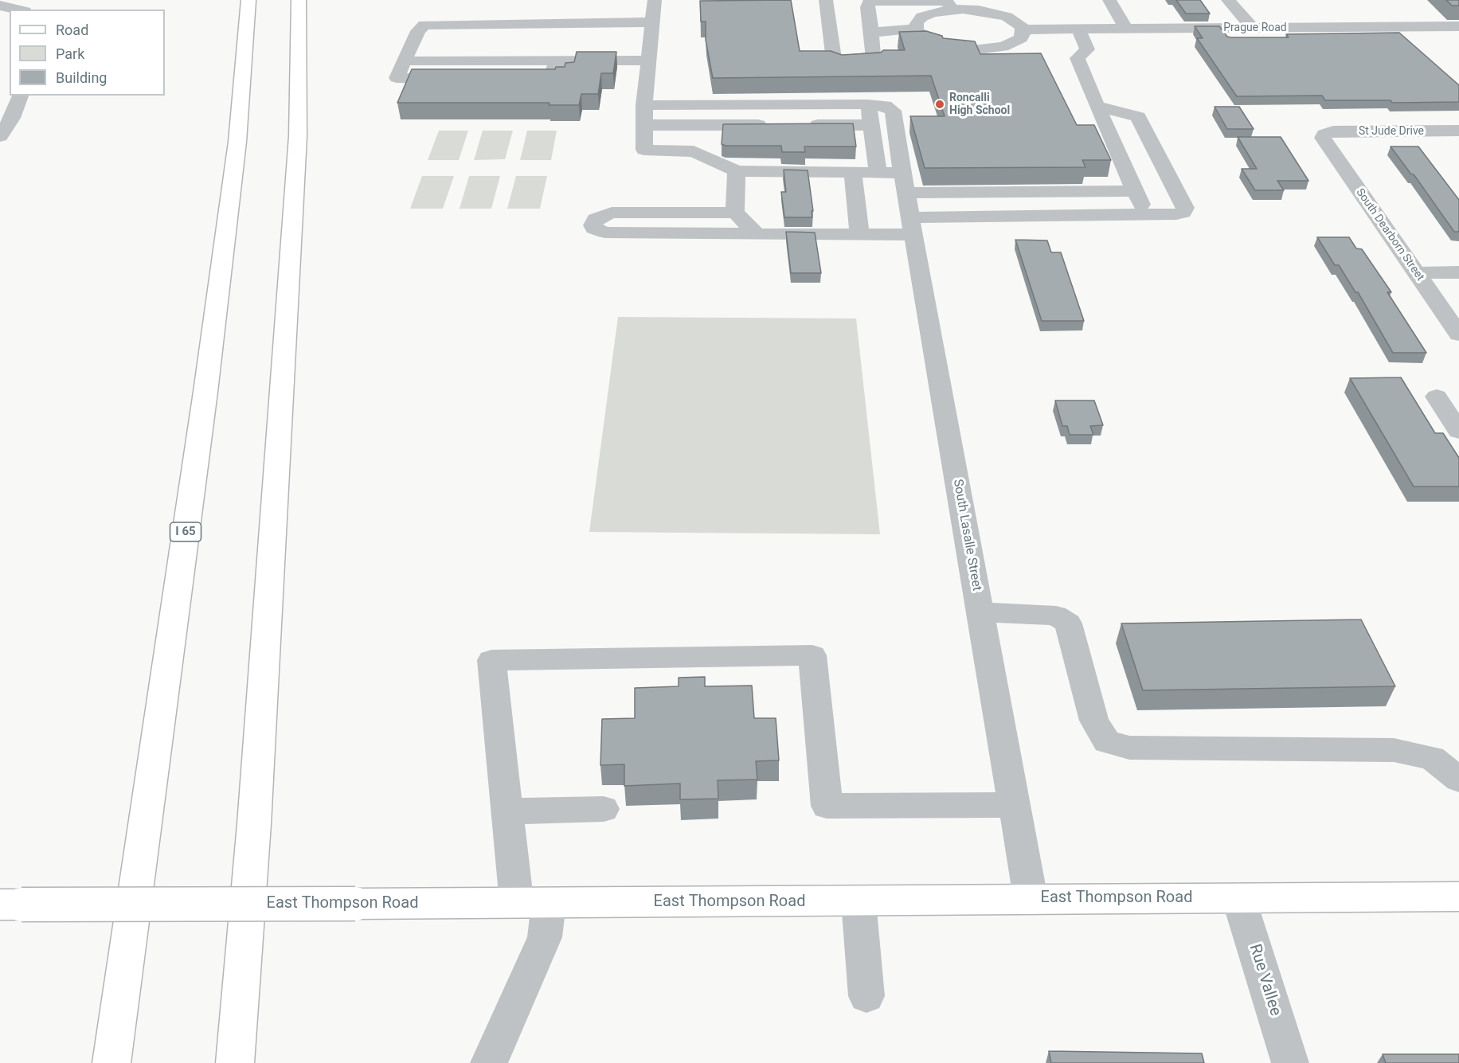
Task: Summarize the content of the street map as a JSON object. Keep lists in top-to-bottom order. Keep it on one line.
{"streets":{"main road":["I 65","East Thompson Road"],"street":["Prague Road","St Jude Drive","South Dearborn Street","South Lasalle Street","Rue Vallee"]},"crossings":[["St Jude Drive","South Dearborn Street"],["South Lasalle Street","East Thompson Road"],["East Thompson Road","Rue Vallee"]],"places":["Roncalli High School"],"legend":["Road","Park","Building"]}
